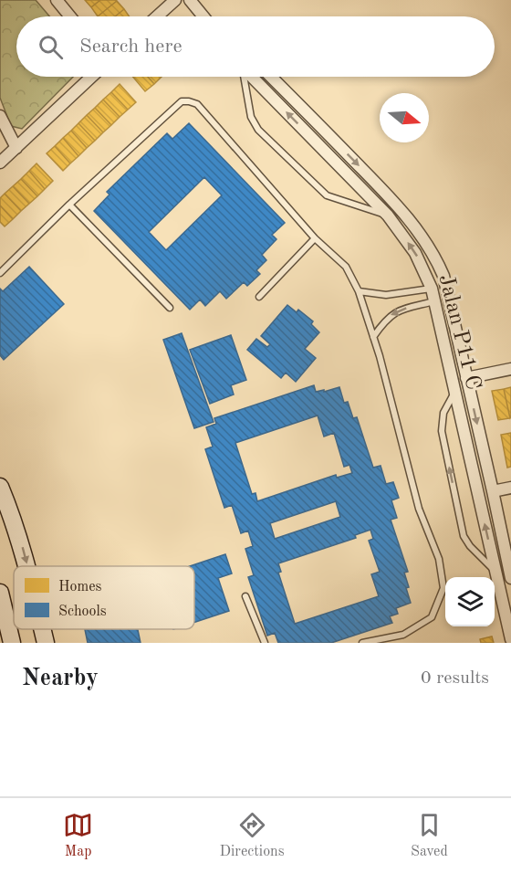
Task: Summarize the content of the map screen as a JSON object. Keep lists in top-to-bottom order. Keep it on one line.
{"streets":{"street":["Jalan P11 C"]},"legend":["Homes","Schools"],"north":"right","page":{"search":"Search here","heading":["Nearby","0 results"],"nav":["Map","Directions","Saved"]}}
